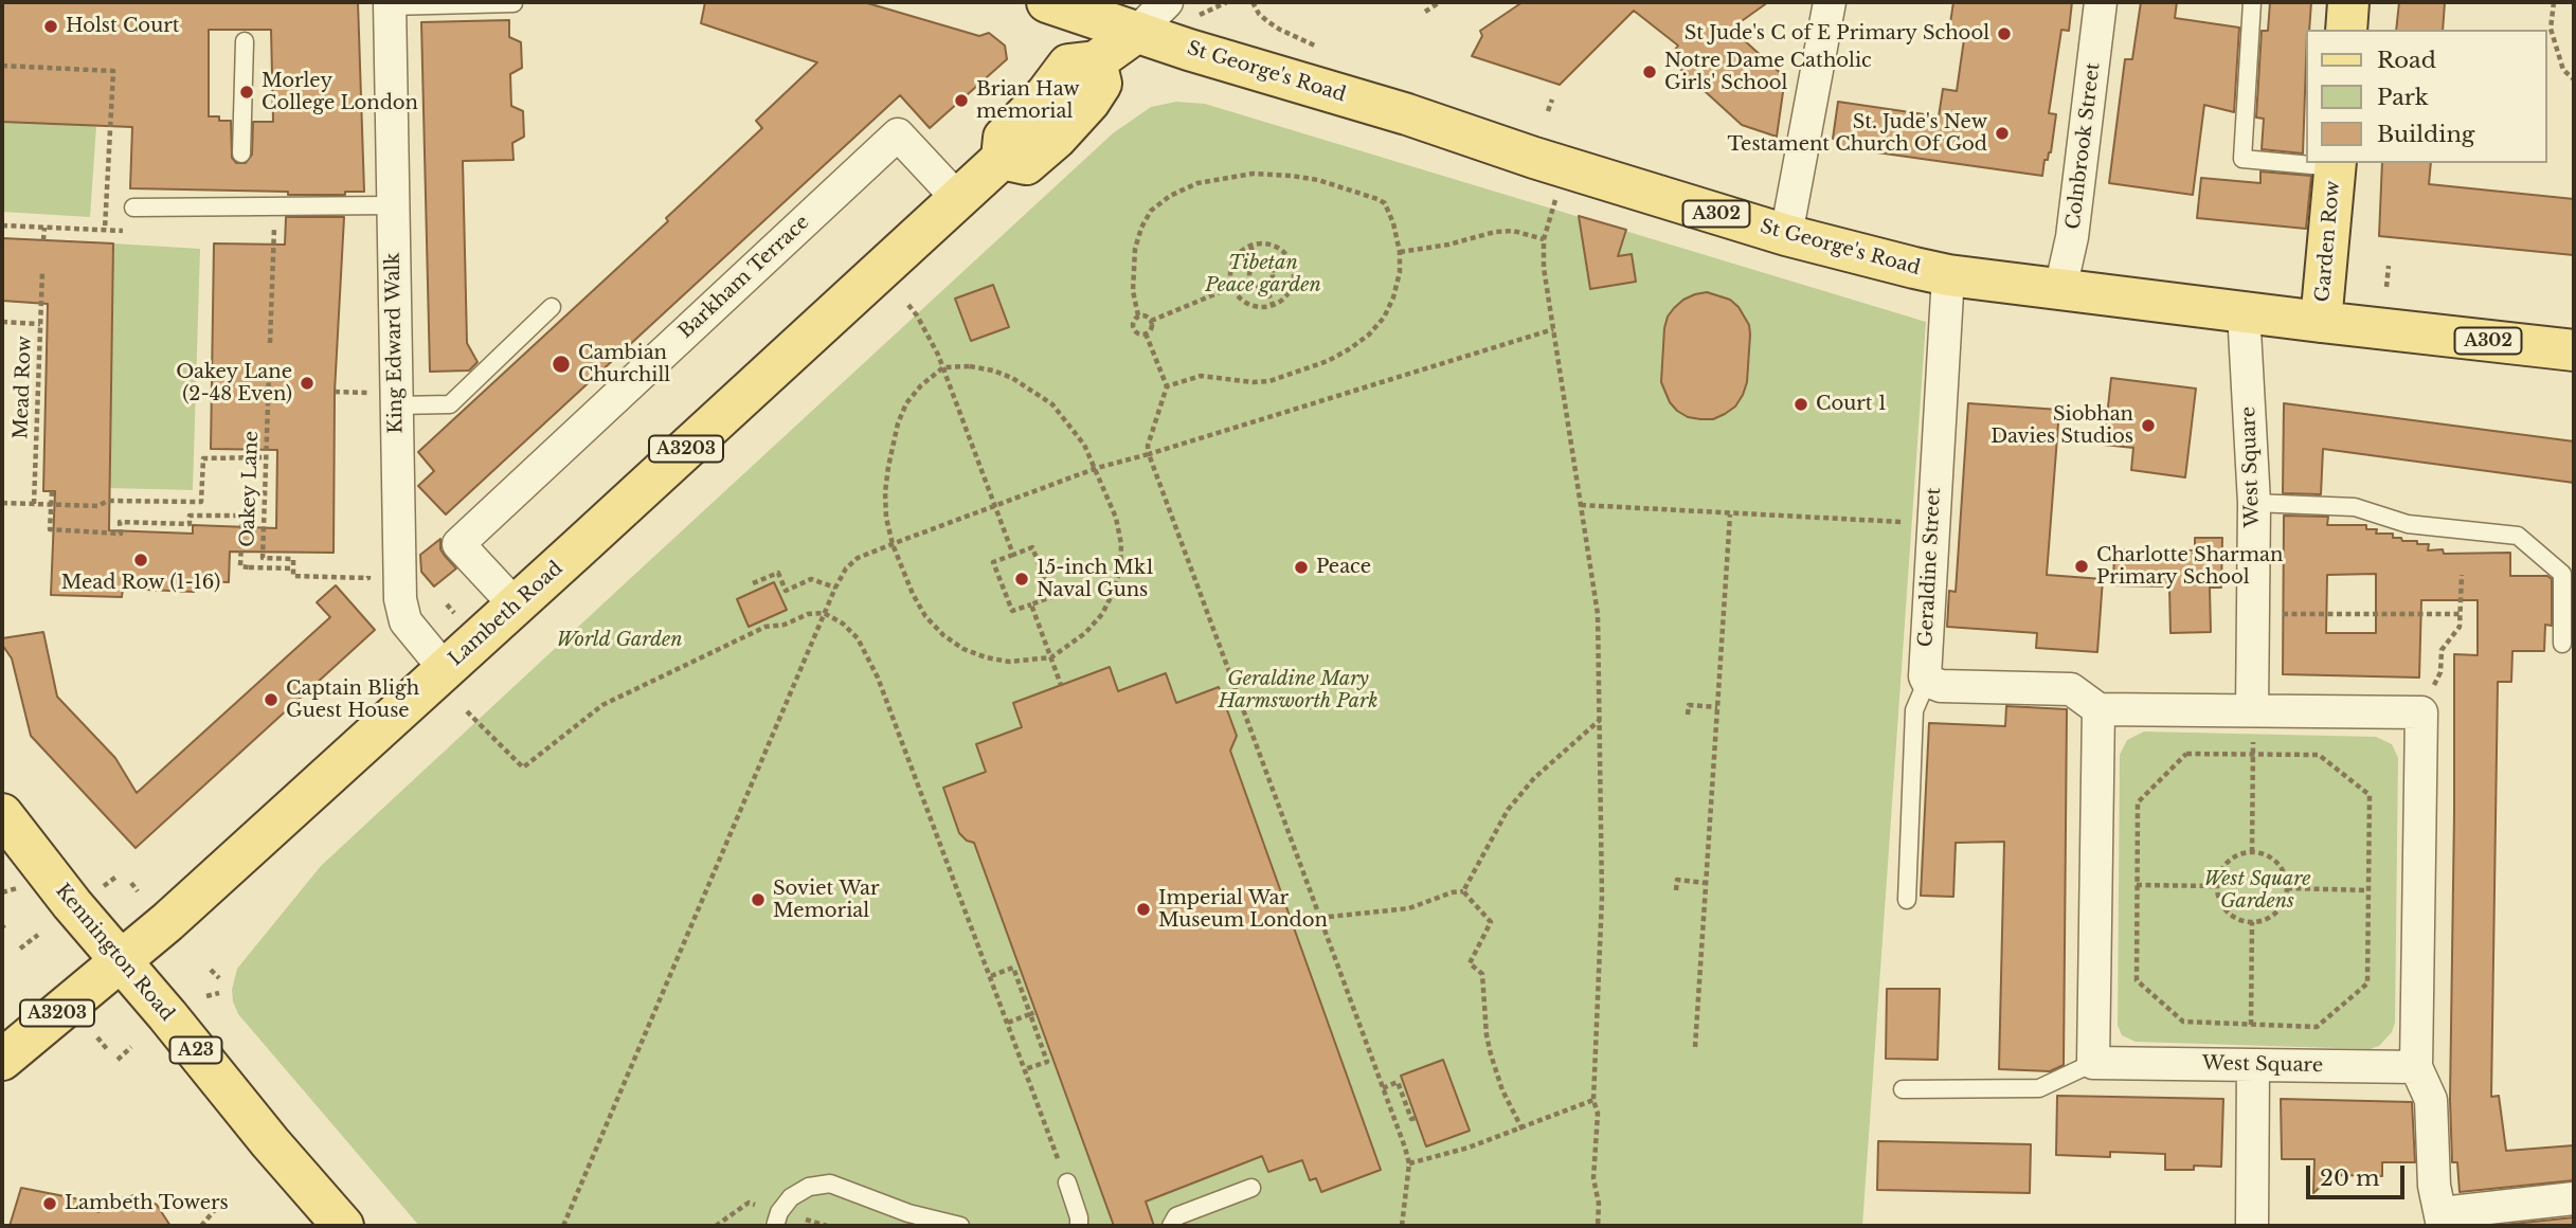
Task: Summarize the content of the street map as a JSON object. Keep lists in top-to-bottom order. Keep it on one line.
{"streets":{"main road":["St George's Road","A302","Garden Row","A3203","Lambeth Road","Kennington Road","A23"],"street":["Colnbrook Street","Barkham Terrace","King Edward Walk","West Square","Geraldine Street"],"path":["Mead Row","Oakey Lane"]},"crossings":[["St George's Road","Colnbrook Street"],["St George's Road","Garden Row"],["St George's Road","West Square"],["St George's Road","Geraldine Street"],["St George's Road","Lambeth Road"],["Barkham Terrace","Lambeth Road"],["King Edward Walk","Lambeth Road"],["Lambeth Road","Kennington Road"]],"parks":["Tibetan Peace garden","World Garden","Geraldine Mary Harmsworth Park","West Square Gardens"],"places":["Holst Court","St Jude's C of E Primary School","Notre Dame Catholic Girls' School","Morley College London","Brian Haw memorial","St. Jude's New Testament Church Of God","Cambian Churchill","Oakey Lane (2-48 Even)","Court 1","Siobhan Davies Studios","Mead Row (1-16)","Charlotte Sharman Primary School","Peace","15-inch Mk1 Naval Guns","Captain Bligh Guest House","Soviet War Memorial","Imperial War Museum London","Lambeth Towers"],"legend":["Road","Park","Building"],"scale_bar":"20 m"}
